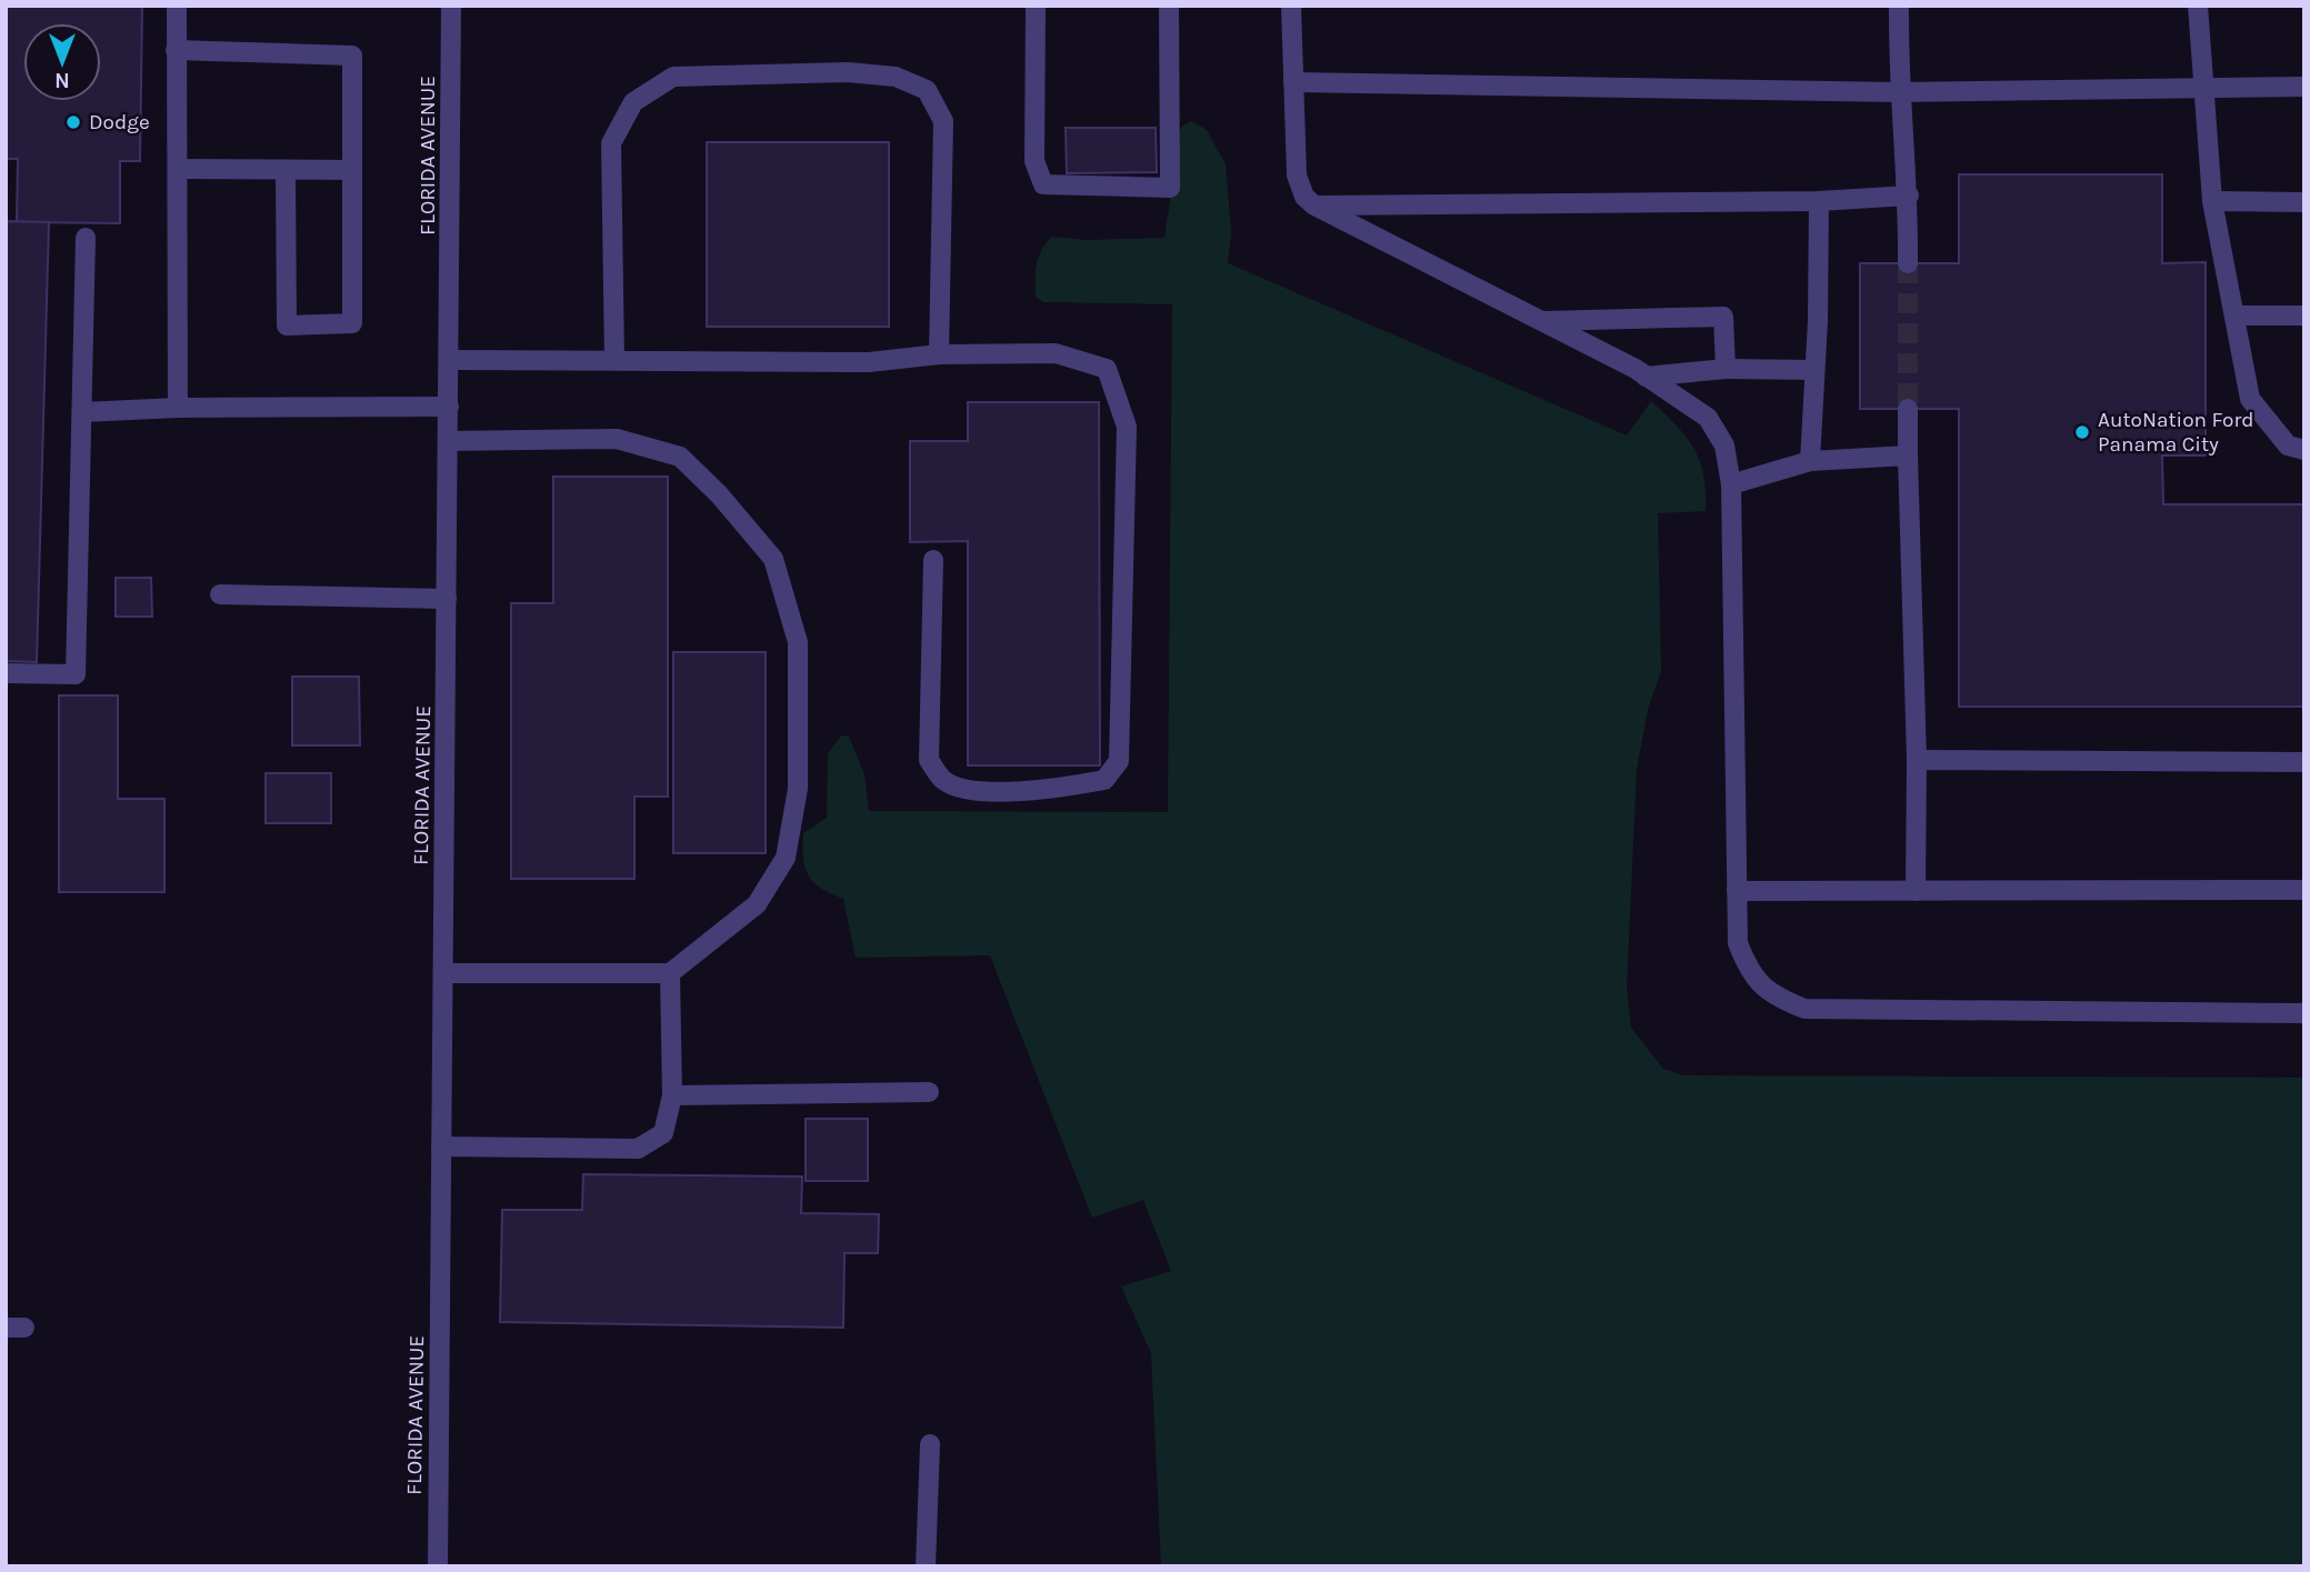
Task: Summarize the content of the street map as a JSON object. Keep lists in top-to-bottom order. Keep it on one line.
{"streets":{"street":["FLORIDA AVENUE"]},"places":["Dodge","AutoNation Ford Panama City"],"north":"bottom"}
